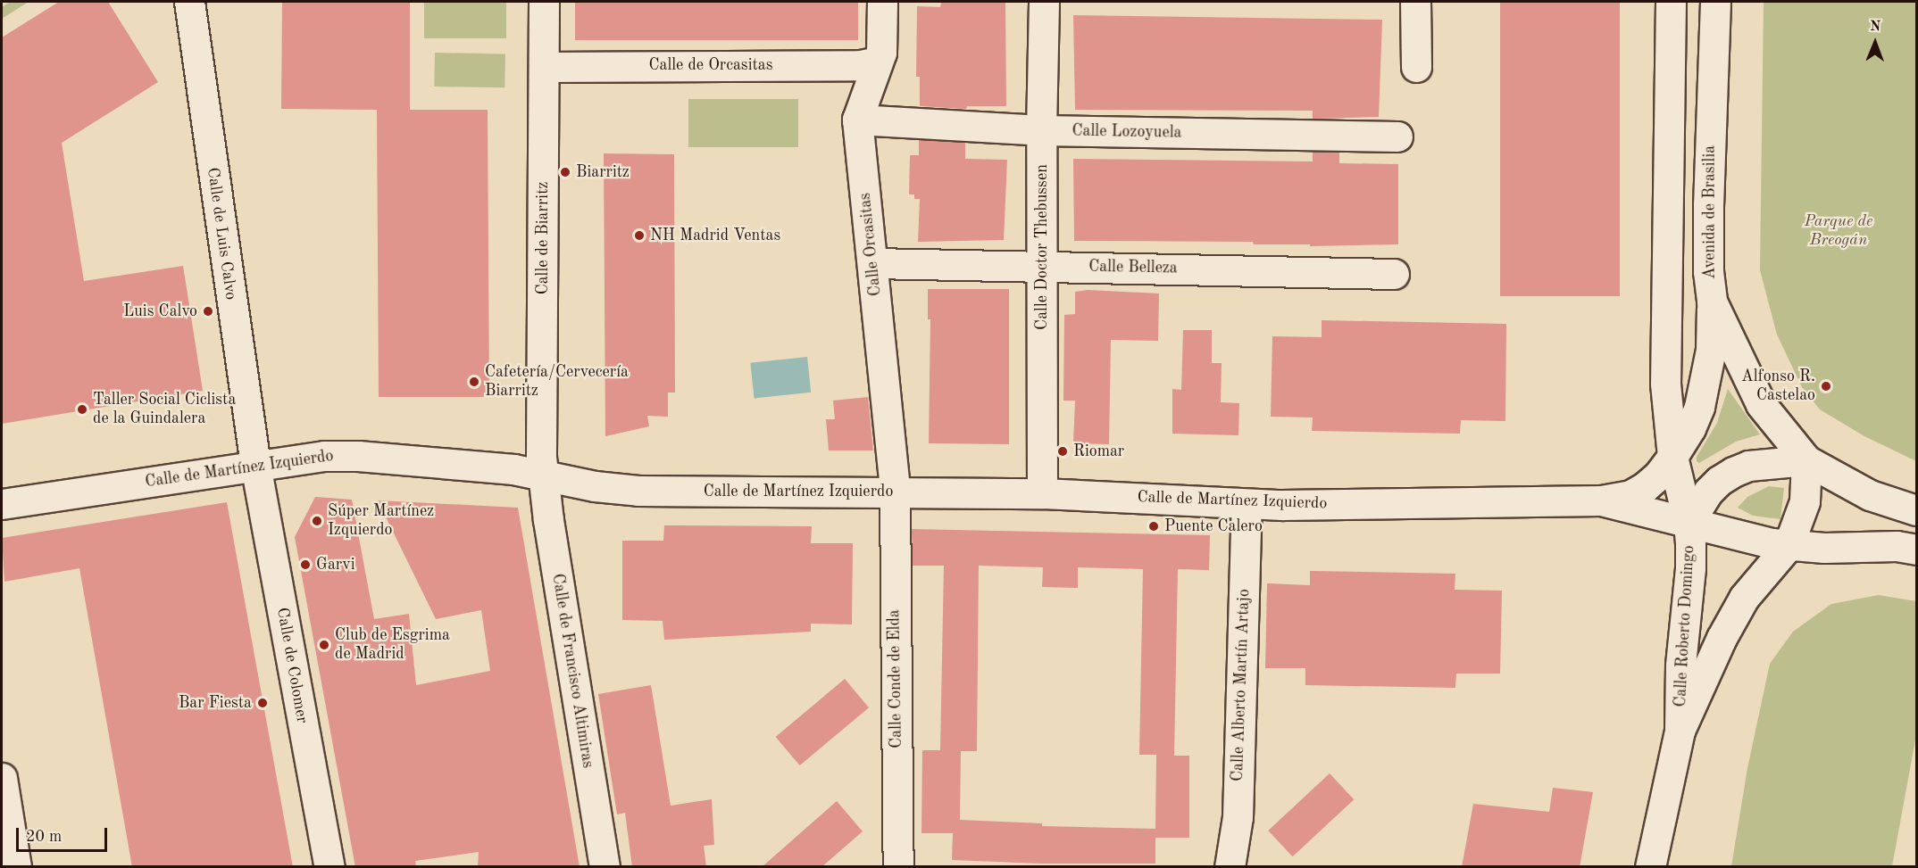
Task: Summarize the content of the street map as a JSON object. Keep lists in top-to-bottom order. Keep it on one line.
{"streets":{"street":["Calle de Orcasitas","Calle Lozoyuela","Avenida de Brasilia","Calle de Luis Calvo","Calle de Biarritz","Calle Orcasitas","Calle Doctor Thebussen","Calle Belleza","Calle de Martínez Izquierdo","Calle Roberto Domingo","Calle de Colomer","Calle de Francisco Altimiras","Calle Conde de Elda","Calle Alberto Martín Artajo"]},"crossings":[["Calle de Orcasitas","Calle de Biarritz"],["Calle de Orcasitas","Calle Orcasitas"],["Calle Lozoyuela","Calle Orcasitas"],["Calle Lozoyuela","Calle Doctor Thebussen"],["Avenida de Brasilia","Calle de Martínez Izquierdo"],["Avenida de Brasilia","Calle Roberto Domingo"],["Calle de Luis Calvo","Calle de Martínez Izquierdo"],["Calle de Luis Calvo","Calle de Colomer"],["Calle de Biarritz","Calle de Martínez Izquierdo"],["Calle de Biarritz","Calle de Francisco Altimiras"],["Calle Orcasitas","Calle Belleza"],["Calle Orcasitas","Calle de Martínez Izquierdo"],["Calle Orcasitas","Calle Conde de Elda"],["Calle Doctor Thebussen","Calle Belleza"],["Calle Doctor Thebussen","Calle de Martínez Izquierdo"],["Calle de Martínez Izquierdo","Calle Roberto Domingo"],["Calle de Martínez Izquierdo","Calle de Colomer"],["Calle de Martínez Izquierdo","Calle de Francisco Altimiras"],["Calle de Martínez Izquierdo","Calle Conde de Elda"],["Calle de Martínez Izquierdo","Calle Alberto Martín Artajo"]],"parks":["Parque de Breogán"],"places":["Biarritz","NH Madrid Ventas","Luis Calvo","Cafetería/Cervecería Biarritz","Alfonso R. Castelao","Taller Social Ciclista de la Guindalera","Riomar","Súper Martínez Izquierdo","Puente Calero","Garvi","Club de Esgrima de Madrid","Bar Fiesta"],"scale_bar":"20 m","north":"top"}
